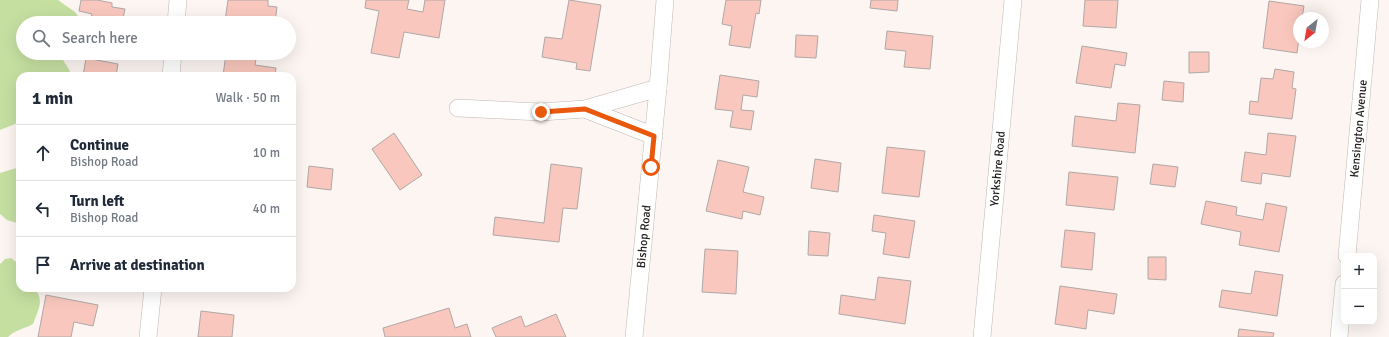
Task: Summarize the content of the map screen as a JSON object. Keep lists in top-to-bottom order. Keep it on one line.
{"streets":{"street":["Kensington Avenue","Yorkshire Road","Bishop Road"]},"north":"bottom left","page":{"search":"Search here","heading":["1 min","Walk · 50 m"],"list":[["Continue","Bishop Road","10 m"],["Turn left","Bishop Road","40 m"],"Arrive at destination"],"map_buttons":["+","−"]}}
